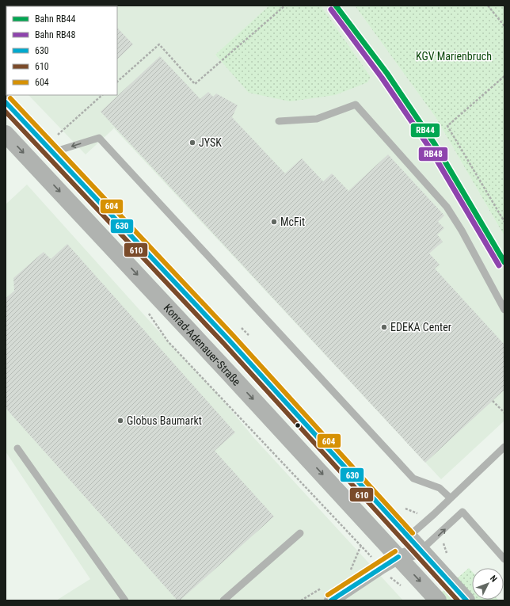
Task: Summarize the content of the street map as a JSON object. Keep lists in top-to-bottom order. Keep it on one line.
{"streets":{"street":["Konrad-Adenauer-Straße"]},"parks":["KGV Marienbruch"],"places":["JYSK","McFit","EDEKA Center","Globus Baumarkt"],"lines":["rail line RB44","rail line RB48","transit line 604","transit line 630","transit line 610"],"legend":["Bahn RB44","Bahn RB48","630","610","604"],"north":"top right"}
